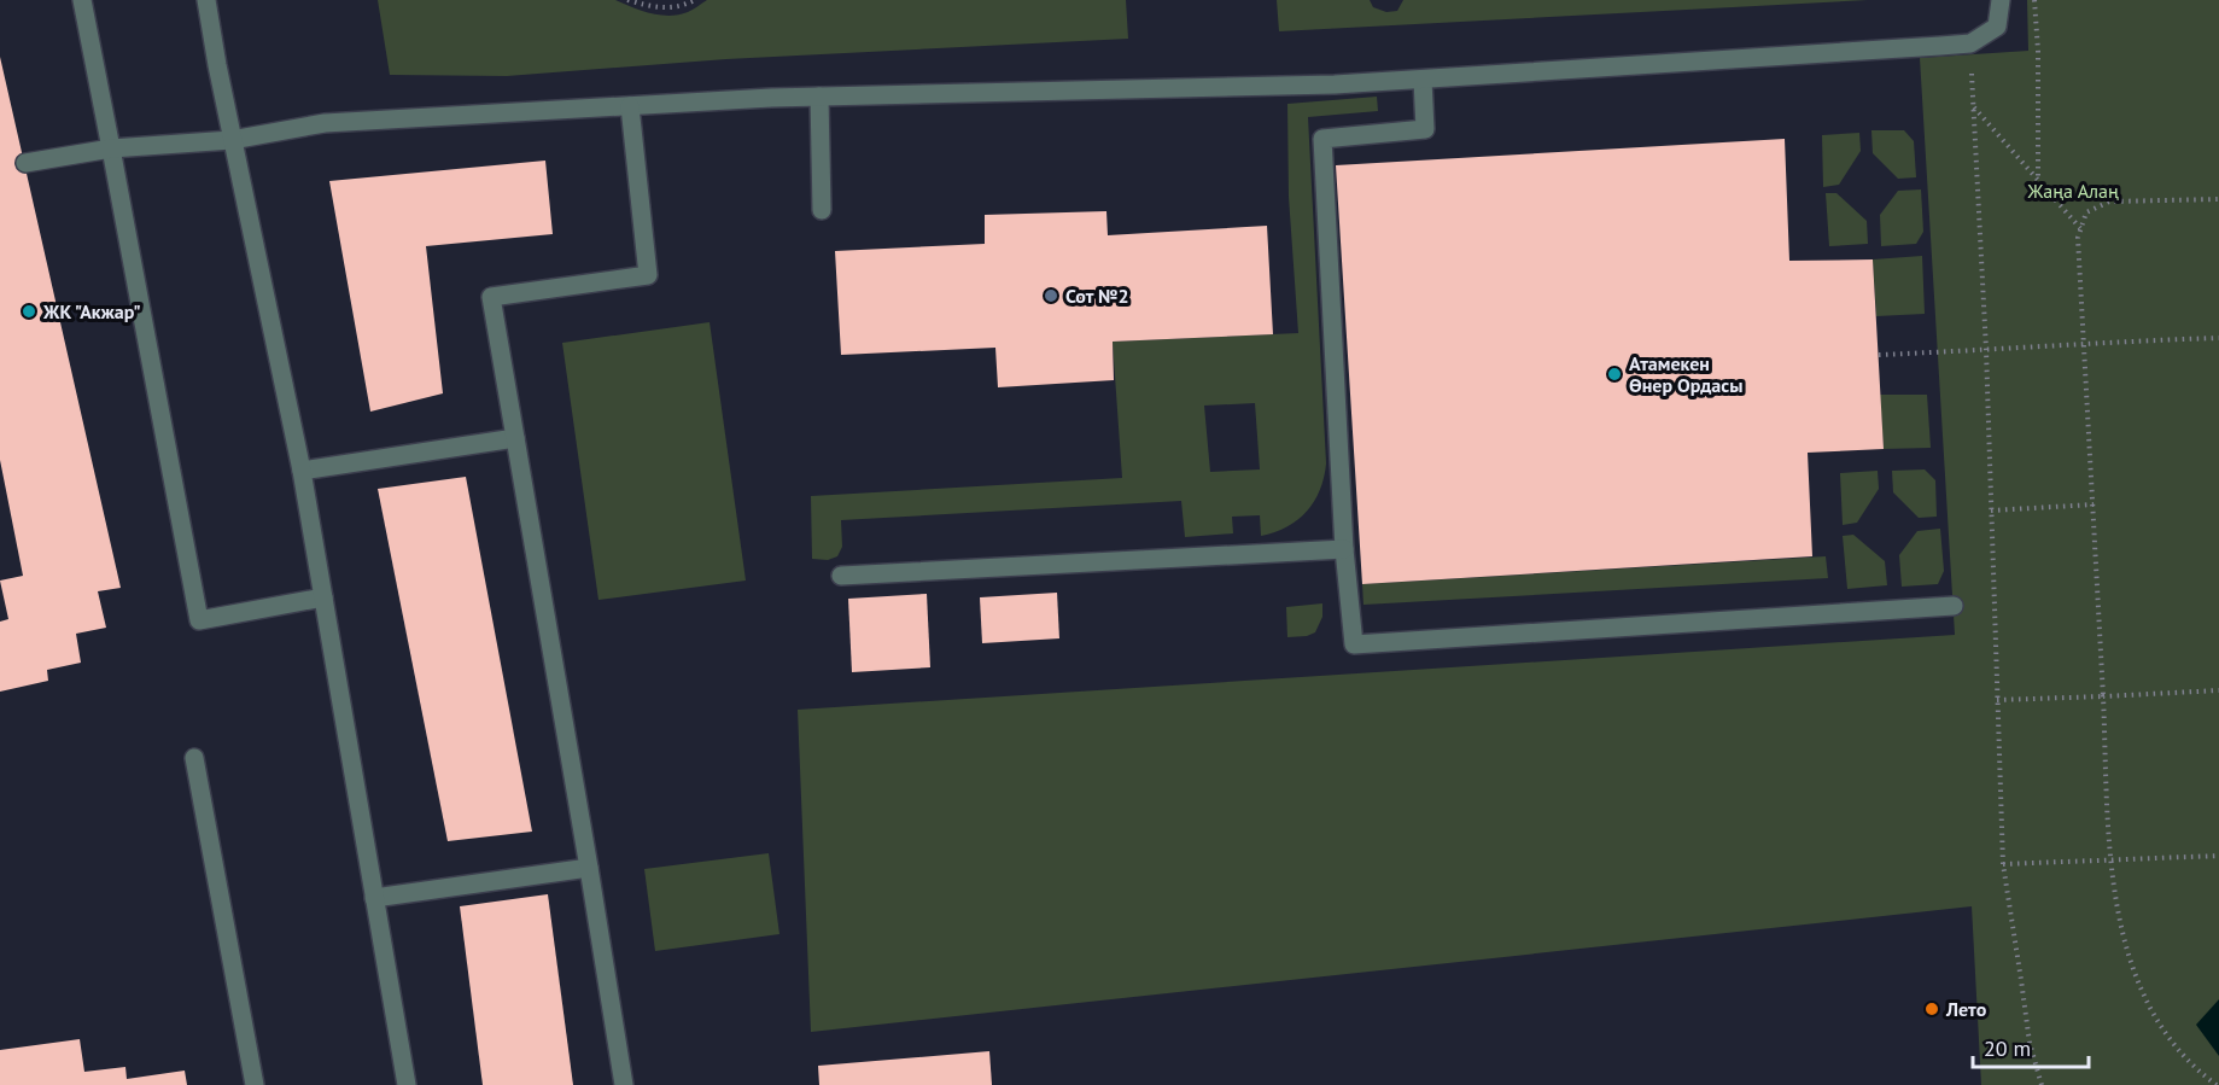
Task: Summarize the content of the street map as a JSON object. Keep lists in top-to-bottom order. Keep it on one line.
{"parks":["Жаңа Алаң"],"places":["Сот №2","ЖК \"Акжар\"","Атамекен Өнер Ордасы","Лето"],"scale_bar":"20 m"}
